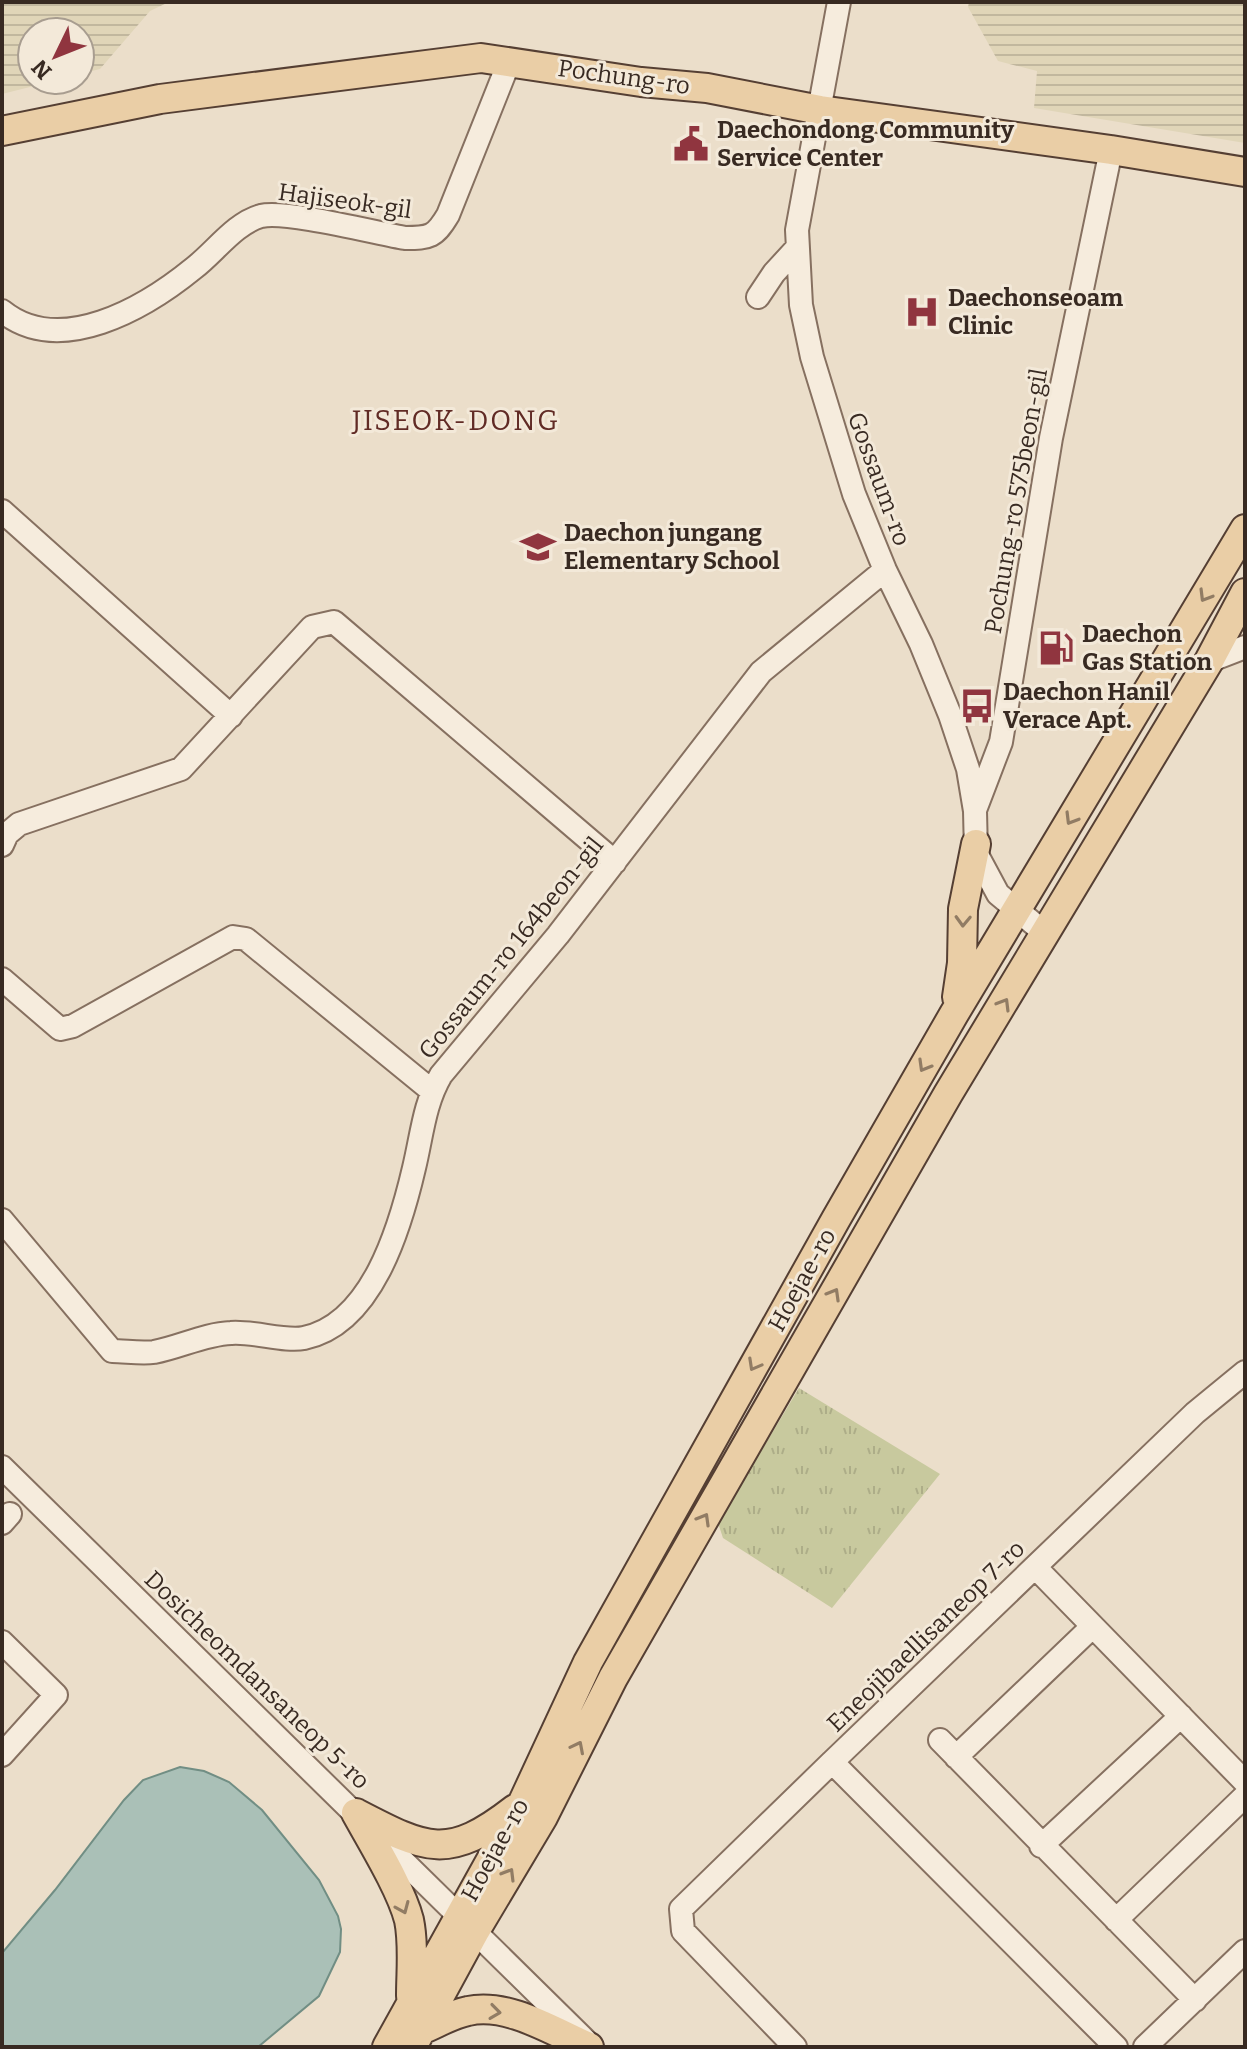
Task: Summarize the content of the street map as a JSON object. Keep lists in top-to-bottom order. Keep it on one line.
{"streets":{"main road":["Pochung-ro","Hoejae-ro"],"street":["Hajiseok-gil","Gossaum-ro","Pochung-ro 575beon-gil","Gossaum-ro 164beon-gil","Eneojibaellisaneop 7-ro","Dosicheomdansaneop 5-ro"]},"crossings":[["Pochung-ro","Hajiseok-gil"],["Pochung-ro","Gossaum-ro"],["Pochung-ro","Pochung-ro 575beon-gil"],["Gossaum-ro","Pochung-ro 575beon-gil"],["Gossaum-ro","Gossaum-ro 164beon-gil"],["Gossaum-ro","Hoejae-ro"],["Hoejae-ro","Dosicheomdansaneop 5-ro"]],"districts":["JISEOK-DONG"],"places":{"public building":["Daechondong Community Service Center"],"hospital":["Daechonseoam Clinic"],"school or university":["Daechon jungang Elementary School"],"fuel station":["Daechon Gas Station"],"bus stop":["Daechon Hanil Verace Apt."]},"north":"bottom left"}
